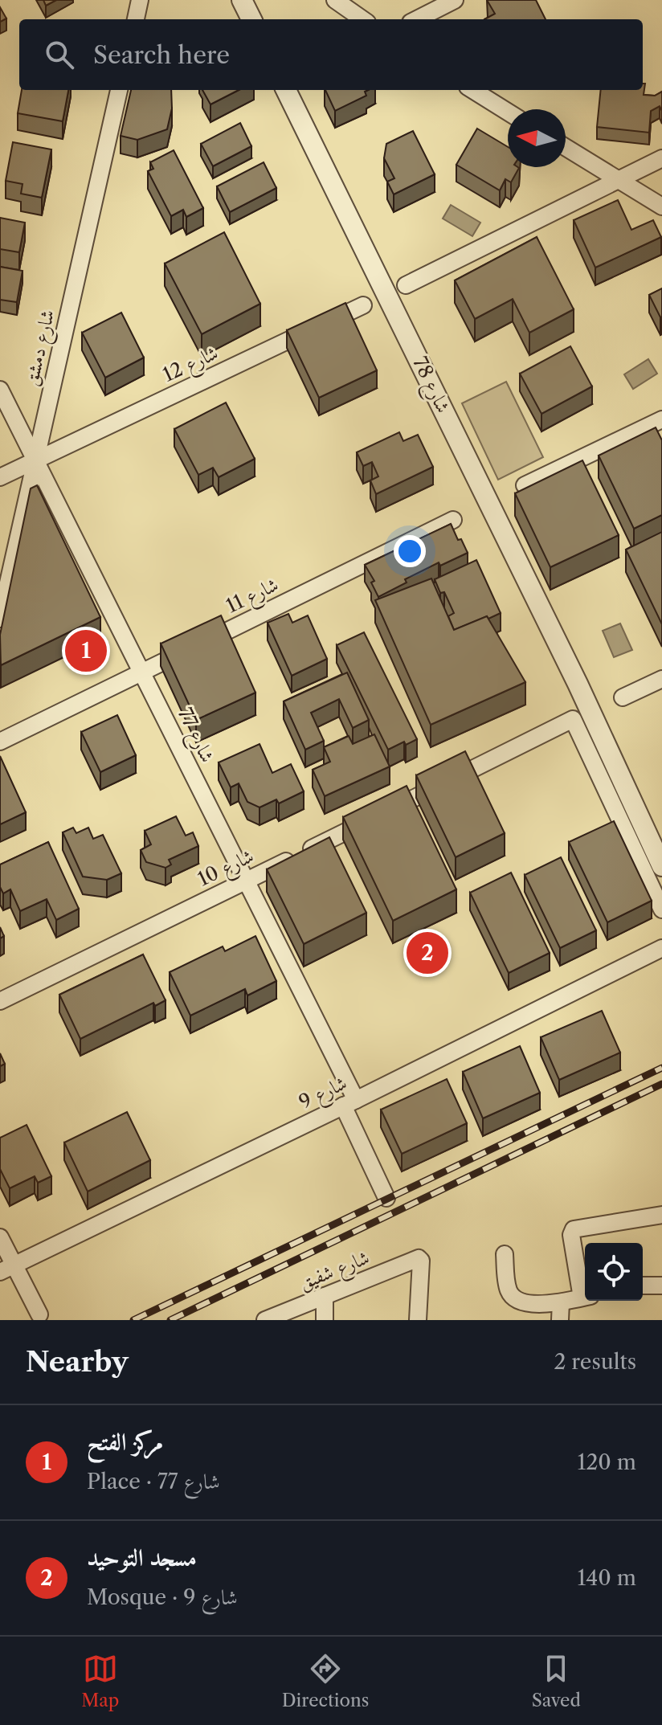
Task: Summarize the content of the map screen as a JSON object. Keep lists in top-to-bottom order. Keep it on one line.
{"streets":{"street":["شارع دمشق","شارع 12","شارع 78","شارع 11","شارع 77","شارع 10","شارع 9","شارع شفيق"]},"crossings":[["شارع دمشق","شارع 12"],["شارع دمشق","شارع 77"],["شارع 12","شارع 77"],["شارع 11","شارع 77"],["شارع 77","شارع 10"],["شارع 77","شارع 9"]],"north":"left","page":{"search":"Search here","pins":["1","2"],"heading":["Nearby","2 results"],"list":[{"mark":"1","name":"مركز الفتح","note":"Place · شارع 77","value":"120 m"},{"mark":"2","name":"مسجد التوحيد","note":"Mosque · شارع 9","value":"140 m"}],"nav":["Map","Directions","Saved"]}}
